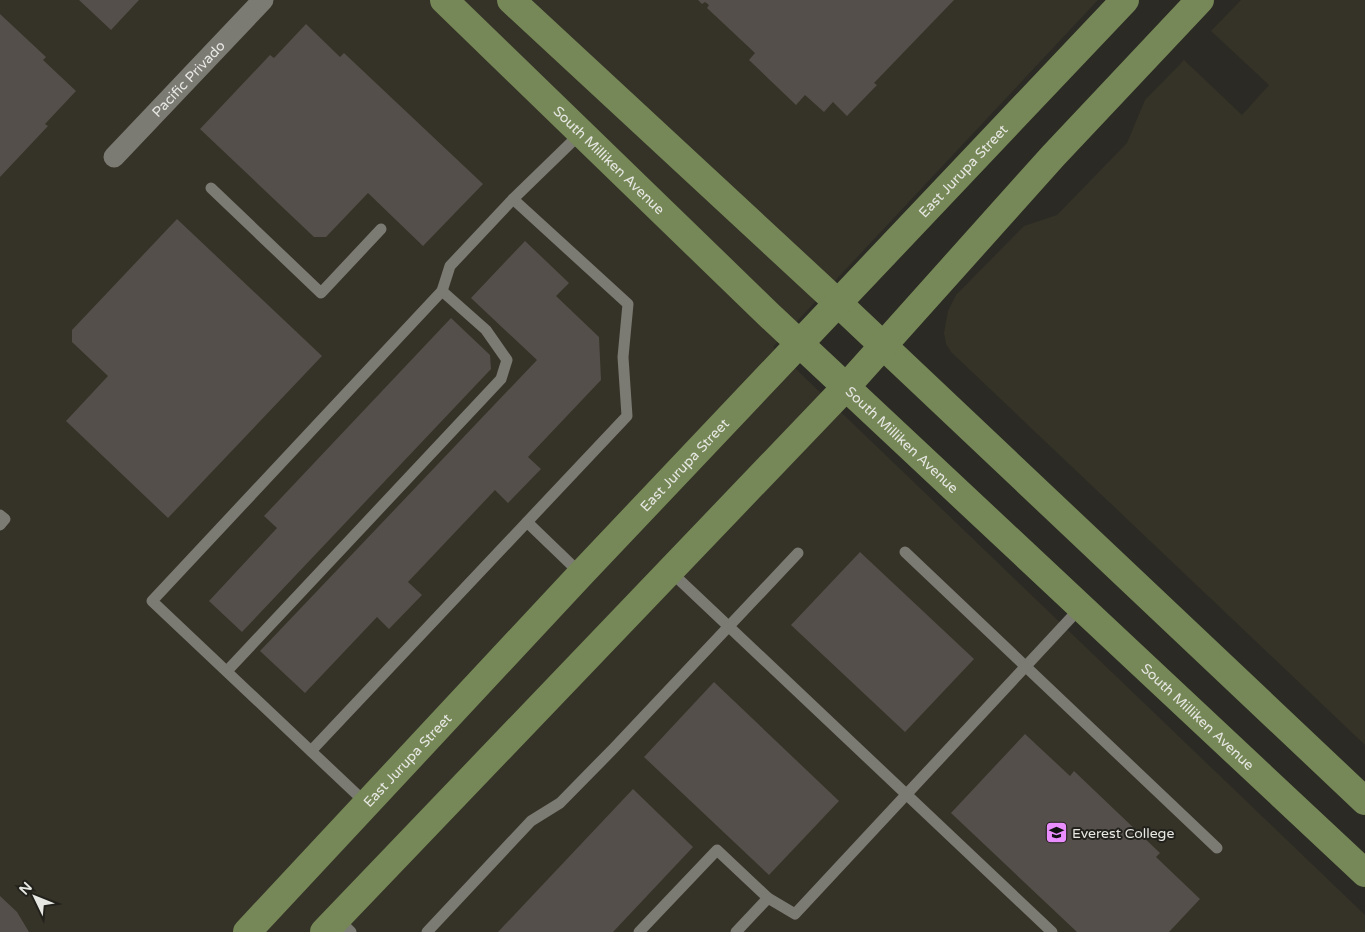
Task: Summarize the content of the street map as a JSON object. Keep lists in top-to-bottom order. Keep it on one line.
{"streets":{"main road":["South Milliken Avenue","East Jurupa Street"],"street":["Pacific Privado"]},"crossings":[["South Milliken Avenue","East Jurupa Street"]],"places":{"school or university":["Everest College"]},"north":"top left"}
